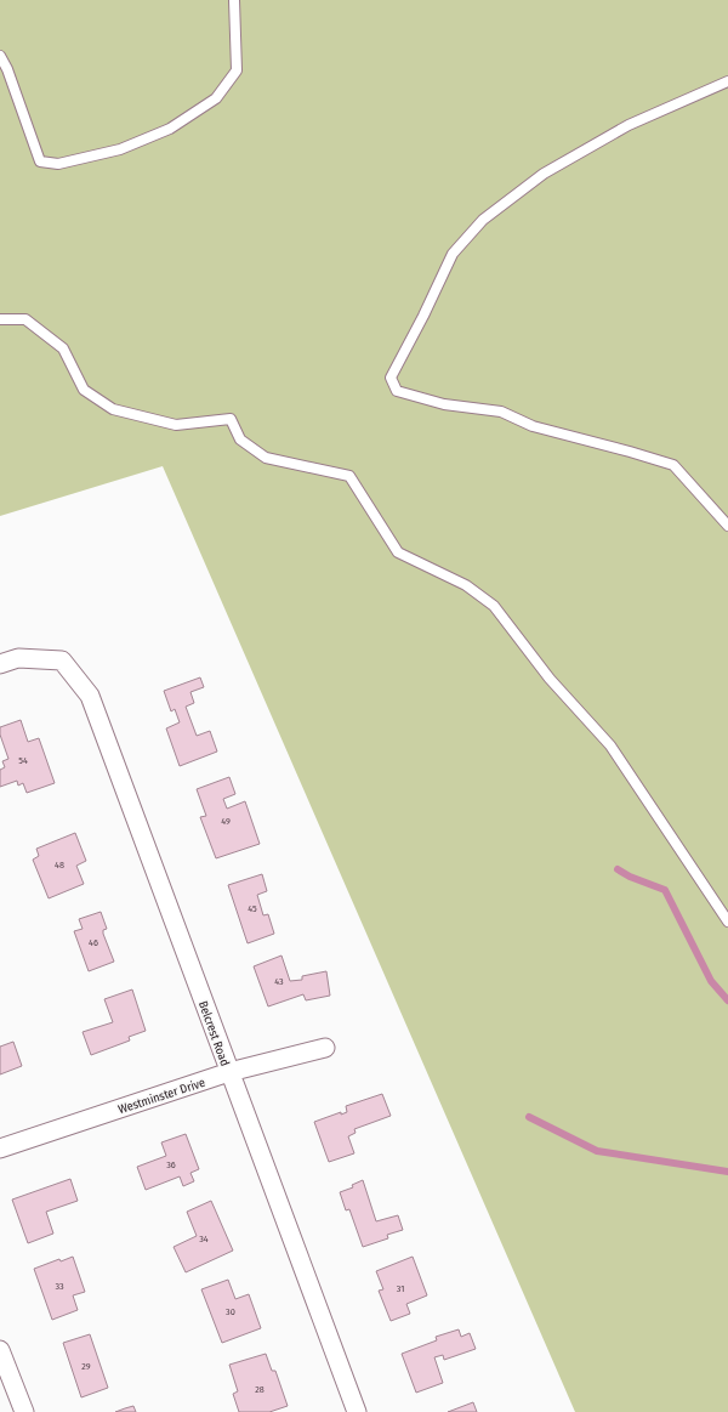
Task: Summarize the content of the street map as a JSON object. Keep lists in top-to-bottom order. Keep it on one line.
{"streets":{"street":["Belcrest Road","Westminster Drive"]},"crossings":[["Belcrest Road","Westminster Drive"]],"house_numbers":["54","49","48","45","46","43","36","34","33","31","30","29","28"]}
